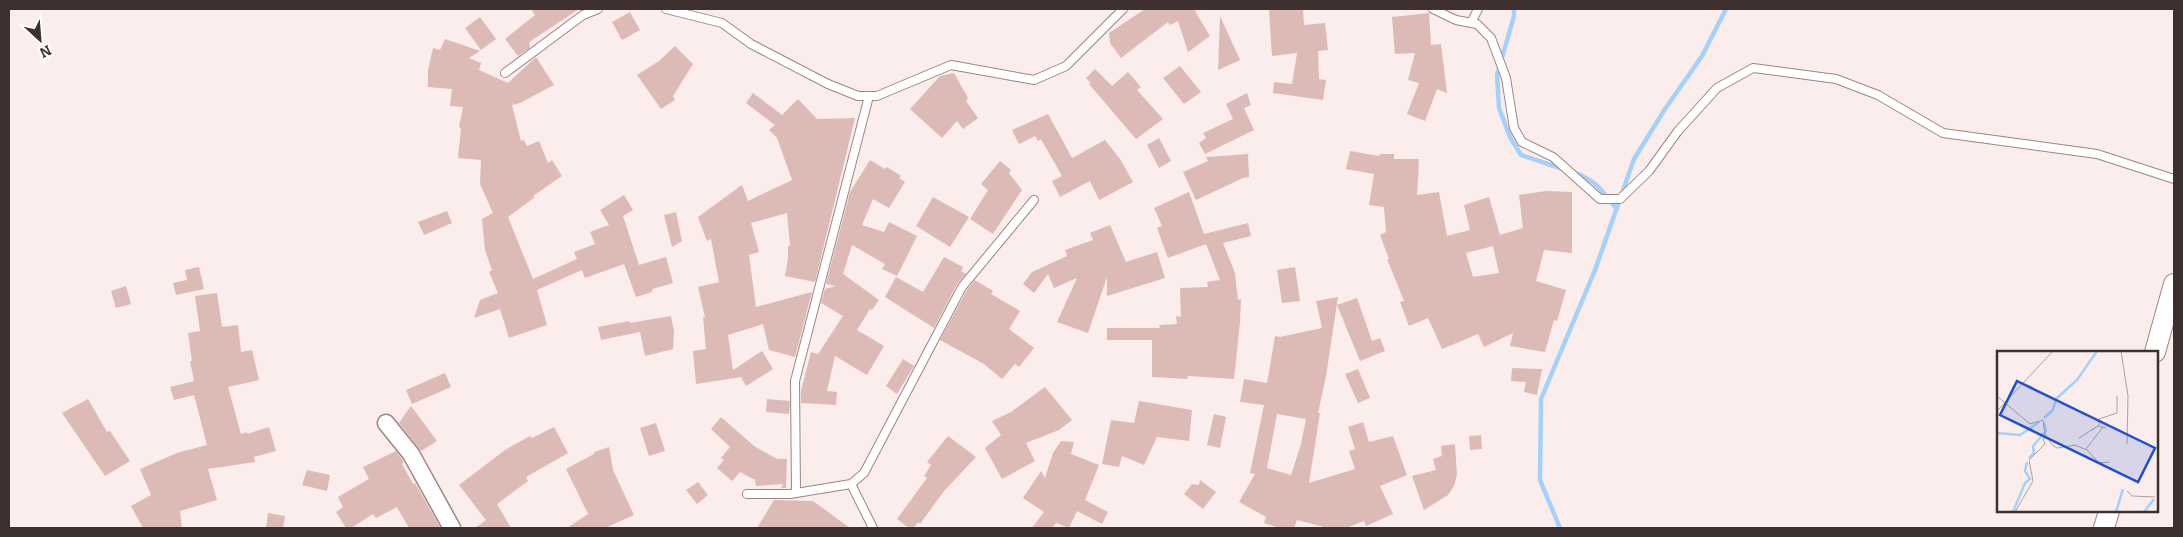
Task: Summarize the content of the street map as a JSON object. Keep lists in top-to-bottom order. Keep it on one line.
{"north":"bottom right"}
